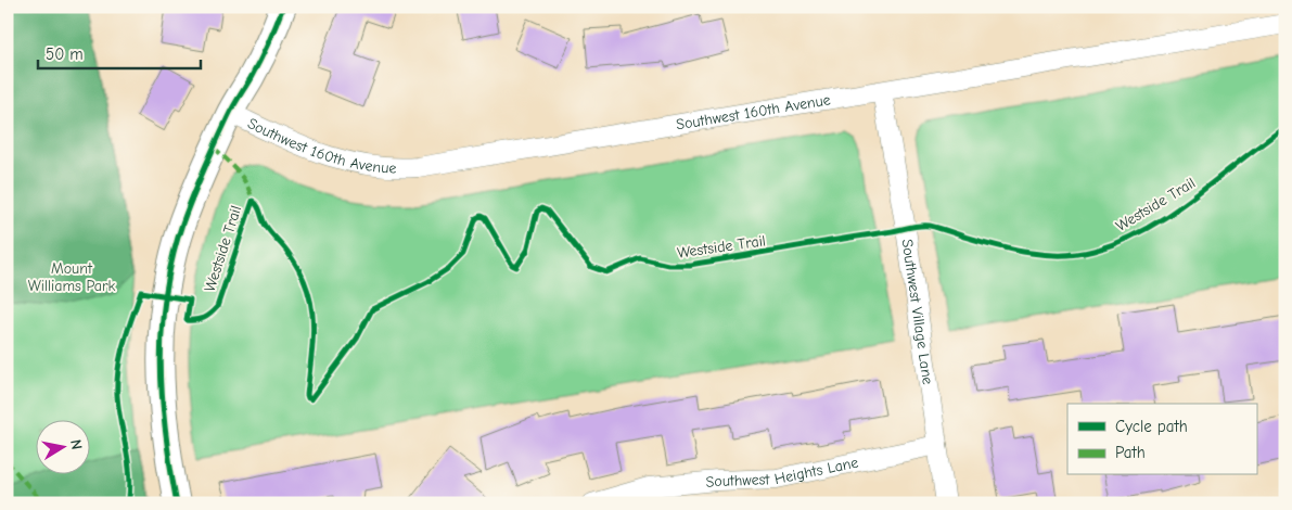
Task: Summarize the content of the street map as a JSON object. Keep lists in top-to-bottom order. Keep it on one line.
{"streets":{"street":["Southwest 160th Avenue","Southwest Village Lane","Southwest Heights Lane"],"cycle path":["Westside Trail"]},"crossings":[["Southwest 160th Avenue","Southwest Village Lane"],["Southwest Village Lane","Southwest Heights Lane"]],"parks":["Mount Williams Park"],"legend":["Cycle path","Path"],"scale_bar":"50 m","north":"right"}
